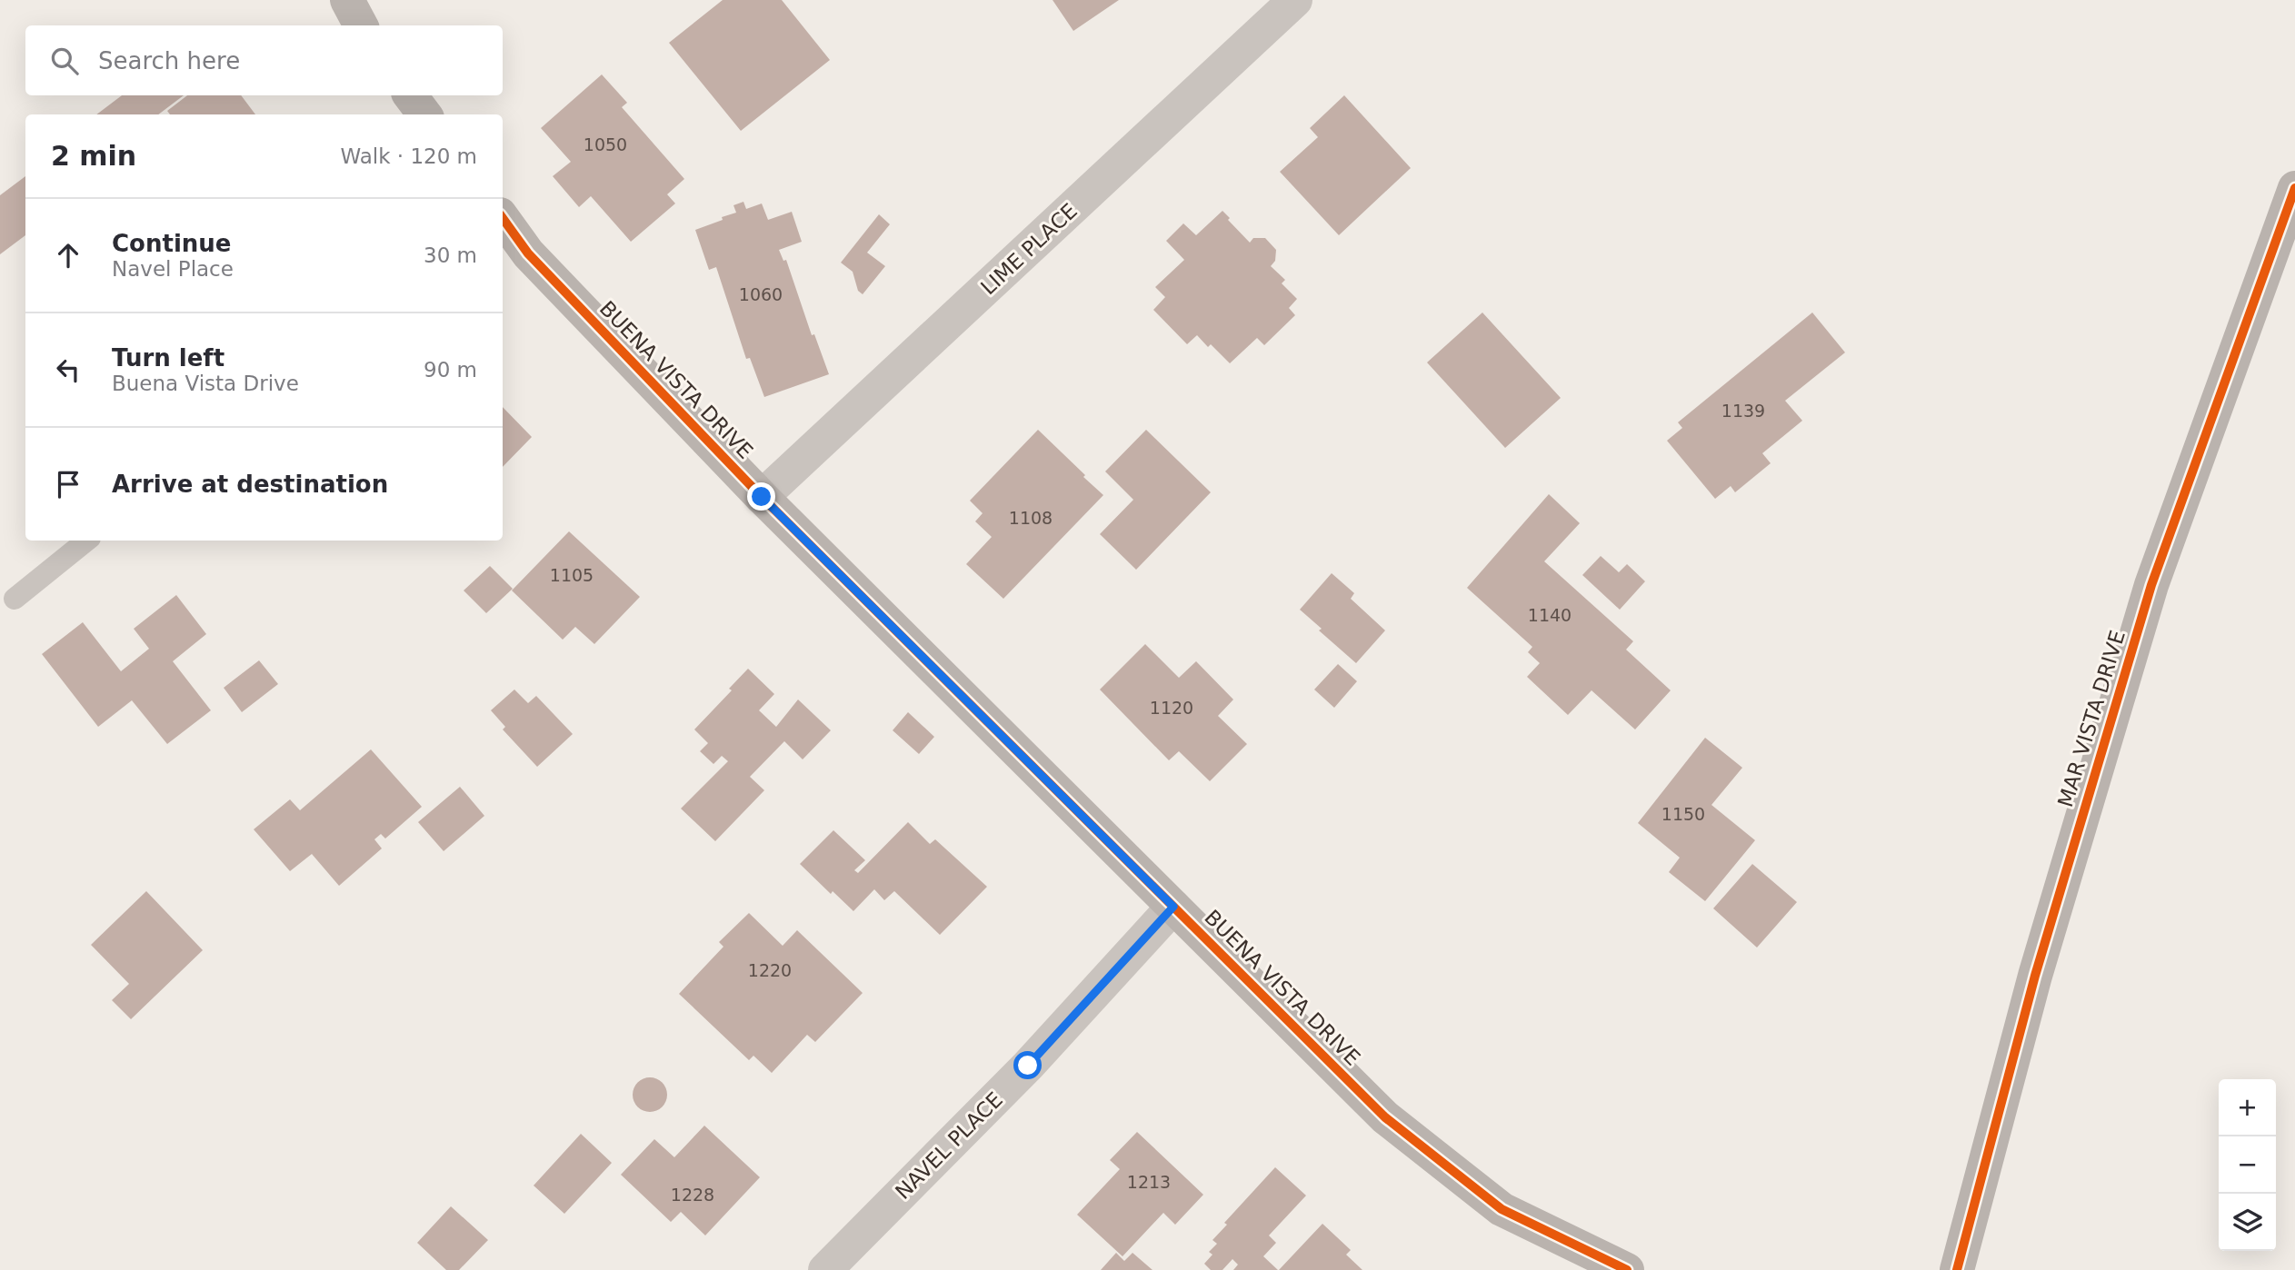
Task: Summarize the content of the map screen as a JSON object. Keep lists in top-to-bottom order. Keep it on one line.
{"streets":{"street":["LIME PLACE","BUENA VISTA DRIVE","MAR VISTA DRIVE","NAVEL PLACE"]},"crossings":[["LIME PLACE","BUENA VISTA DRIVE"],["BUENA VISTA DRIVE","NAVEL PLACE"]],"house_numbers":["1050","1060","1139","1108","1105","1140","1120","1150","1220","1213","1228"],"page":{"search":"Search here","heading":["2 min","Walk · 120 m"],"list":[["Continue","Navel Place","30 m"],["Turn left","Buena Vista Drive","90 m"],"Arrive at destination"],"map_buttons":["+","−"]}}
